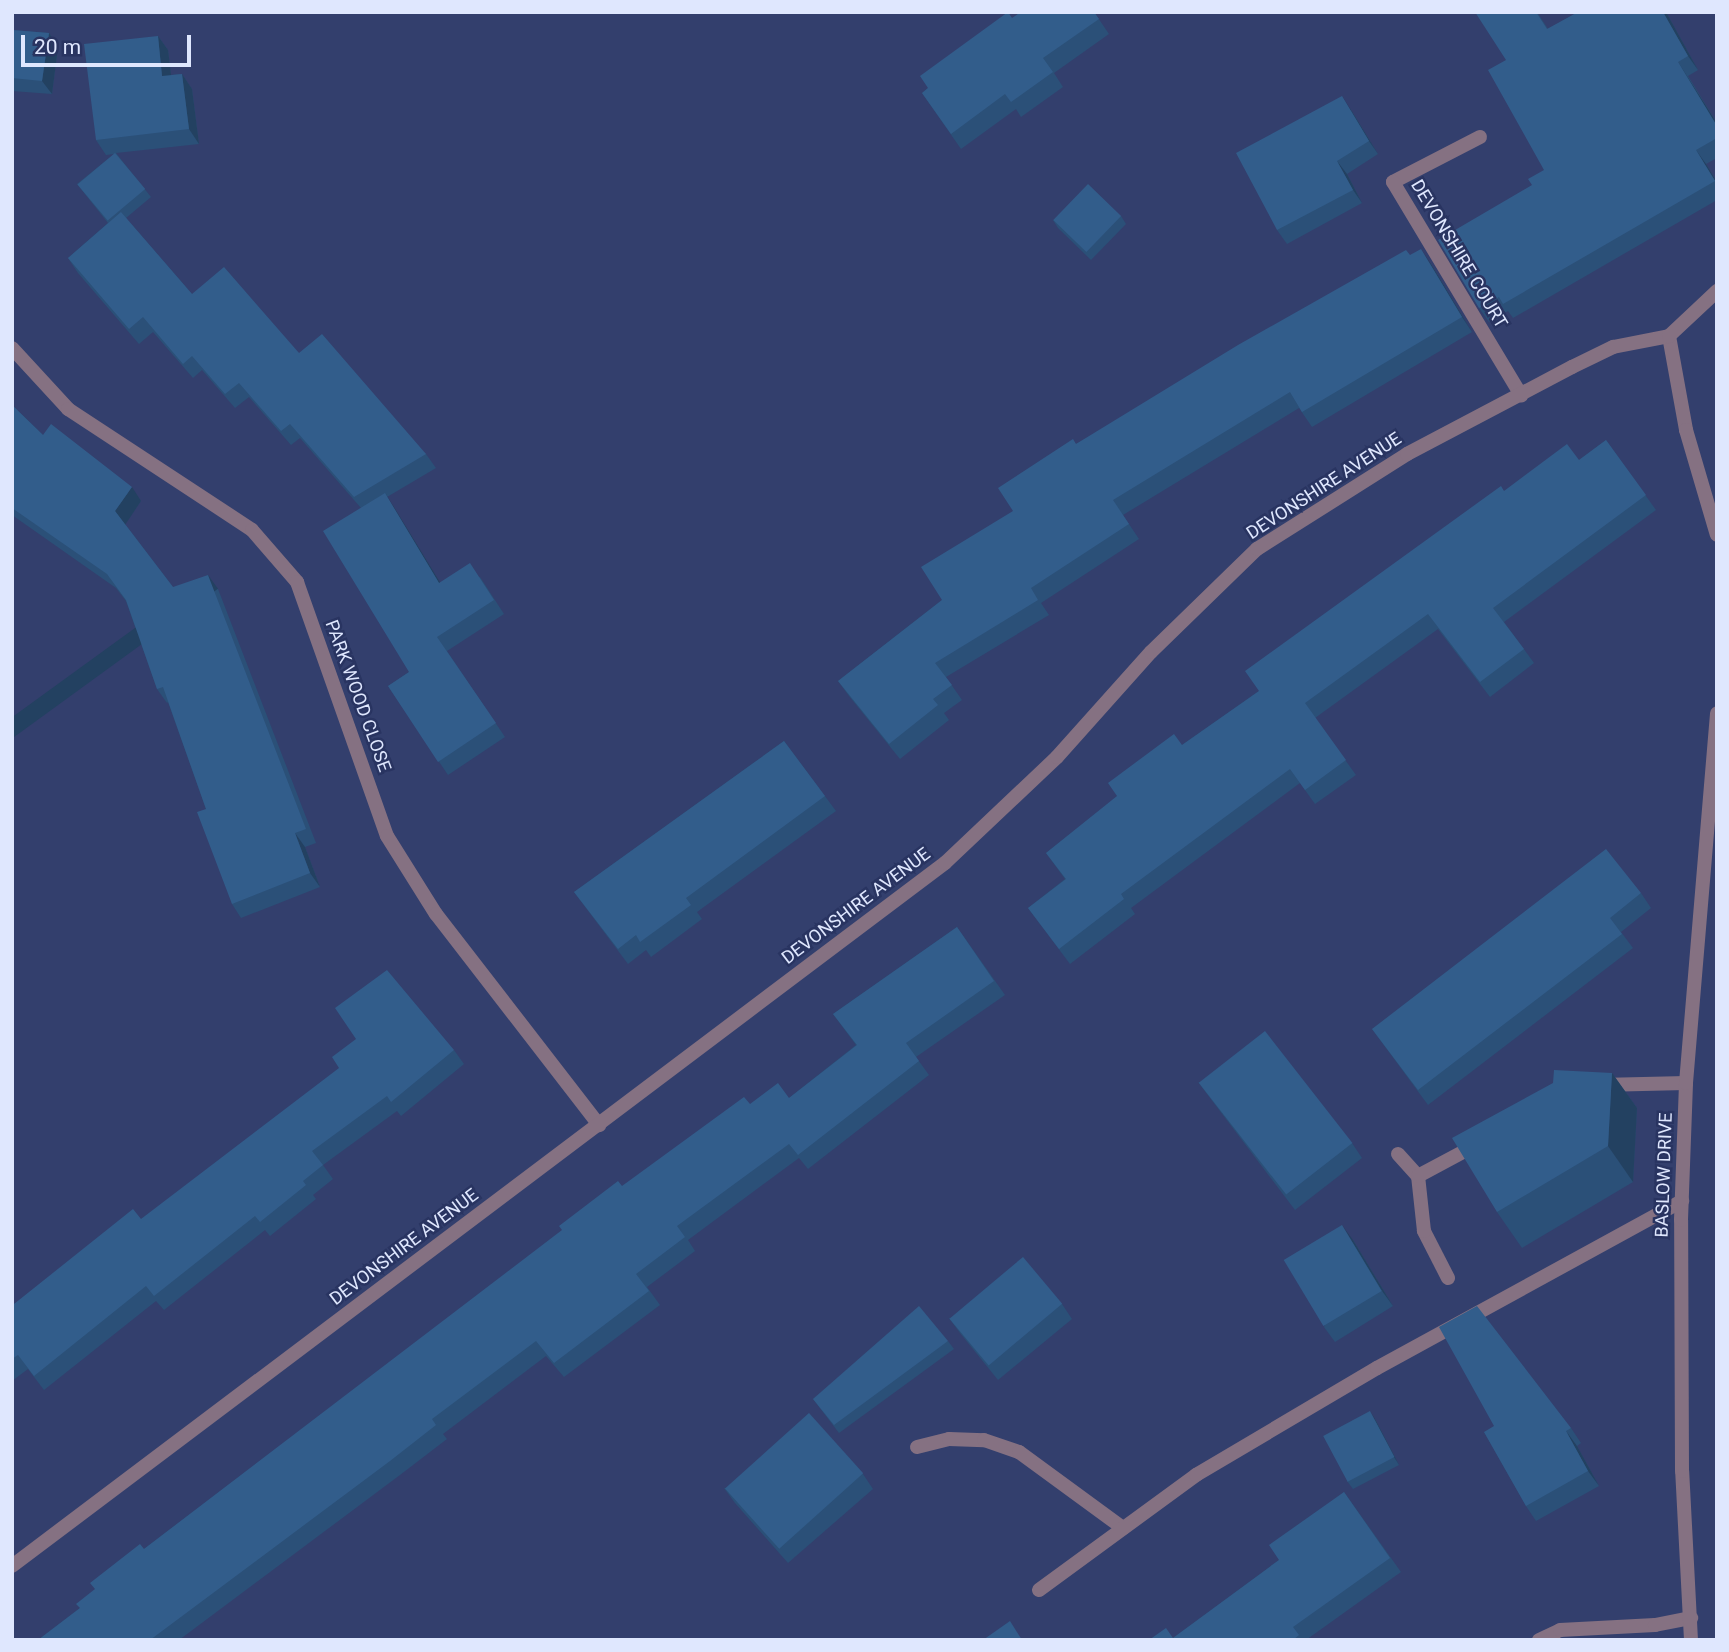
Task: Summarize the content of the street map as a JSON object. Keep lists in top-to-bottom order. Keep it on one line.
{"streets":{"street":["DEVONSHIRE COURT","DEVONSHIRE AVENUE","PARK WOOD CLOSE","BASLOW DRIVE"]},"crossings":[["DEVONSHIRE COURT","DEVONSHIRE AVENUE"],["DEVONSHIRE AVENUE","PARK WOOD CLOSE"]],"scale_bar":"20 m"}
